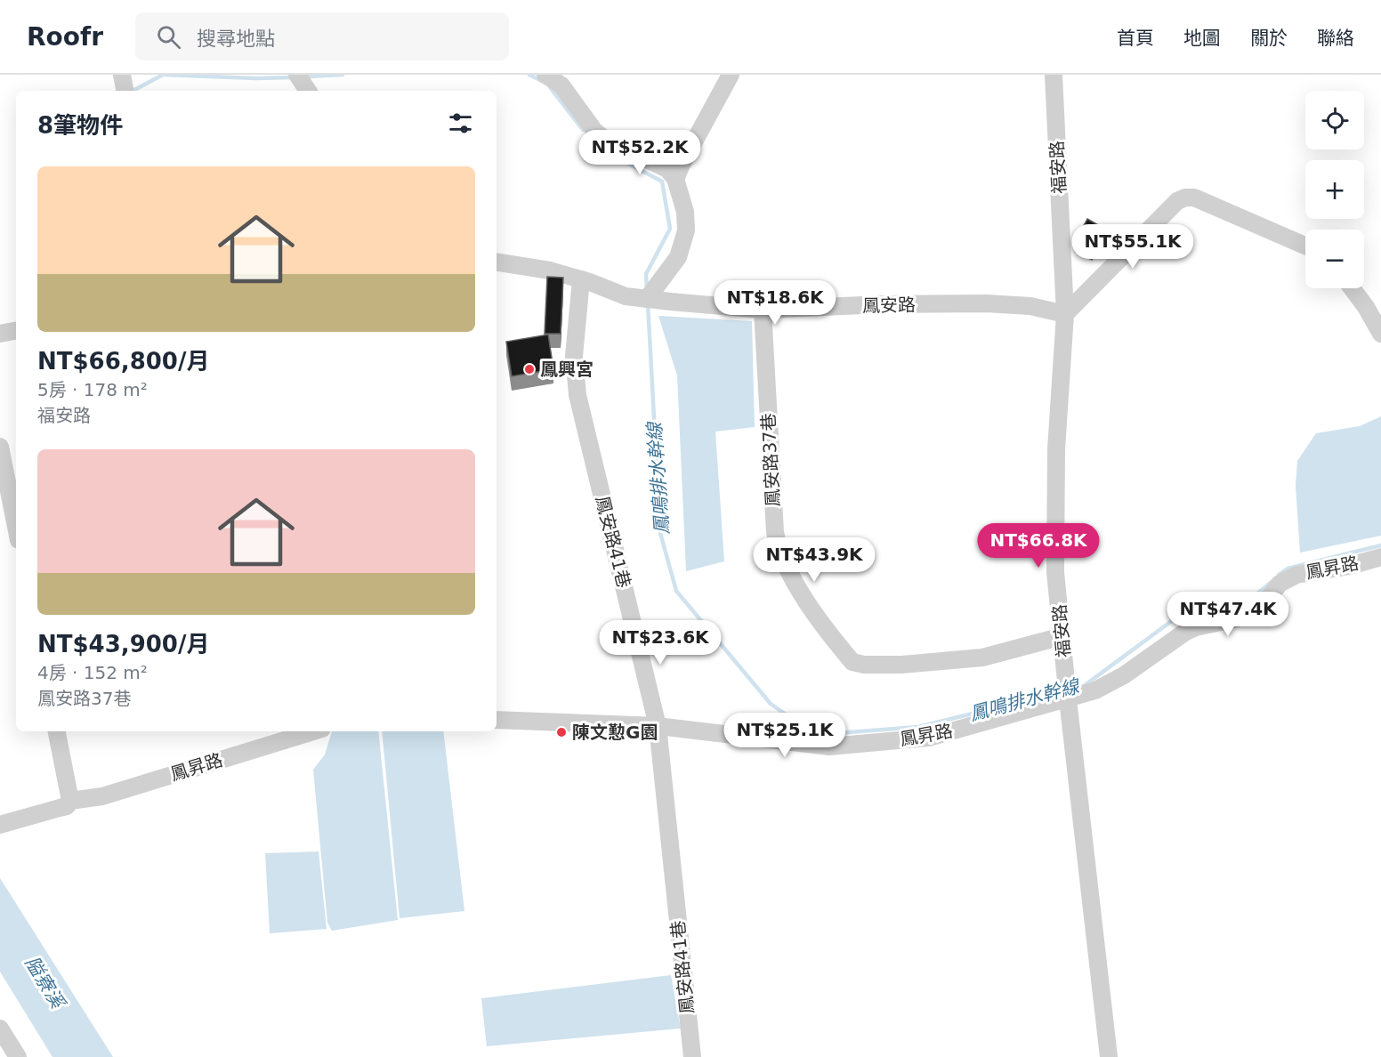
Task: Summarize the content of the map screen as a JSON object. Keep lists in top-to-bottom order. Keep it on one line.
{"streets":{"street":["福安路","鳳安路","鳳安路37巷","鳳安路41巷","鳳昇路"]},"crossings":[["福安路","鳳安路"],["福安路","鳳安路37巷"],["福安路","鳳昇路"],["鳳安路","鳳安路37巷"],["鳳安路","鳳安路41巷"],["鳳安路41巷","鳳昇路"]],"water":["鳳鳴排水幹線","隘寮溪"],"places":["鳳興宮","陳文懃G園"],"page":{"header":"Roofr","search":"搜尋地點","nav":["首頁","地圖","關於","聯絡"],"map_buttons":["+","−"],"heading":"8筆物件","price":["NT$52.2K","NT$55.1K","NT$18.6K","NT$66.8K","NT$43.9K","NT$47.4K","NT$23.6K","NT$25.1K"],"list":[{"name":"NT$66,800/月","note":"5房 · 178 m² · 福安路"},{"name":"NT$43,900/月","note":"4房 · 152 m² · 鳳安路37巷"}]}}
